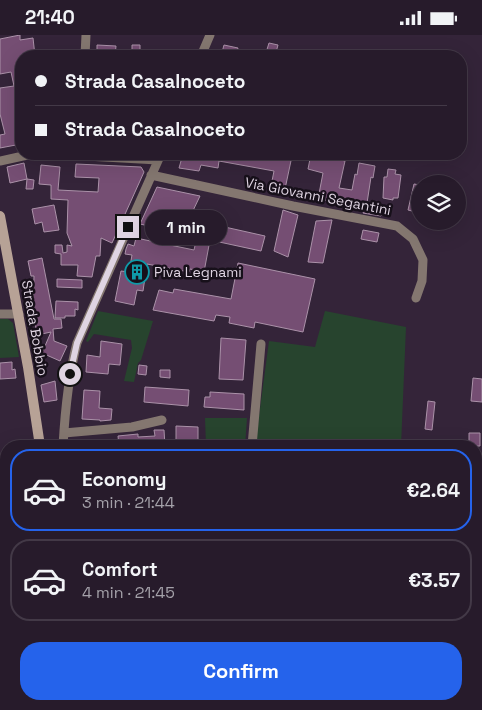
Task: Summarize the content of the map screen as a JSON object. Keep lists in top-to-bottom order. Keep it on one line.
{"streets":{"main road":["Strada Bobbio"],"street":["Via Giovanni Segantini"]},"places":{"building":["Piva Legnami"]},"page":{"status":"21:40","banner":["Strada Casalnoceto","Strada Casalnoceto"],"bubble":"1 min","list":[{"name":"Economy","note":"3 min · 21:44","value":"€2.64"},{"name":"Comfort","note":"4 min · 21:45","value":"€3.57"}],"buttons":"Confirm"}}
